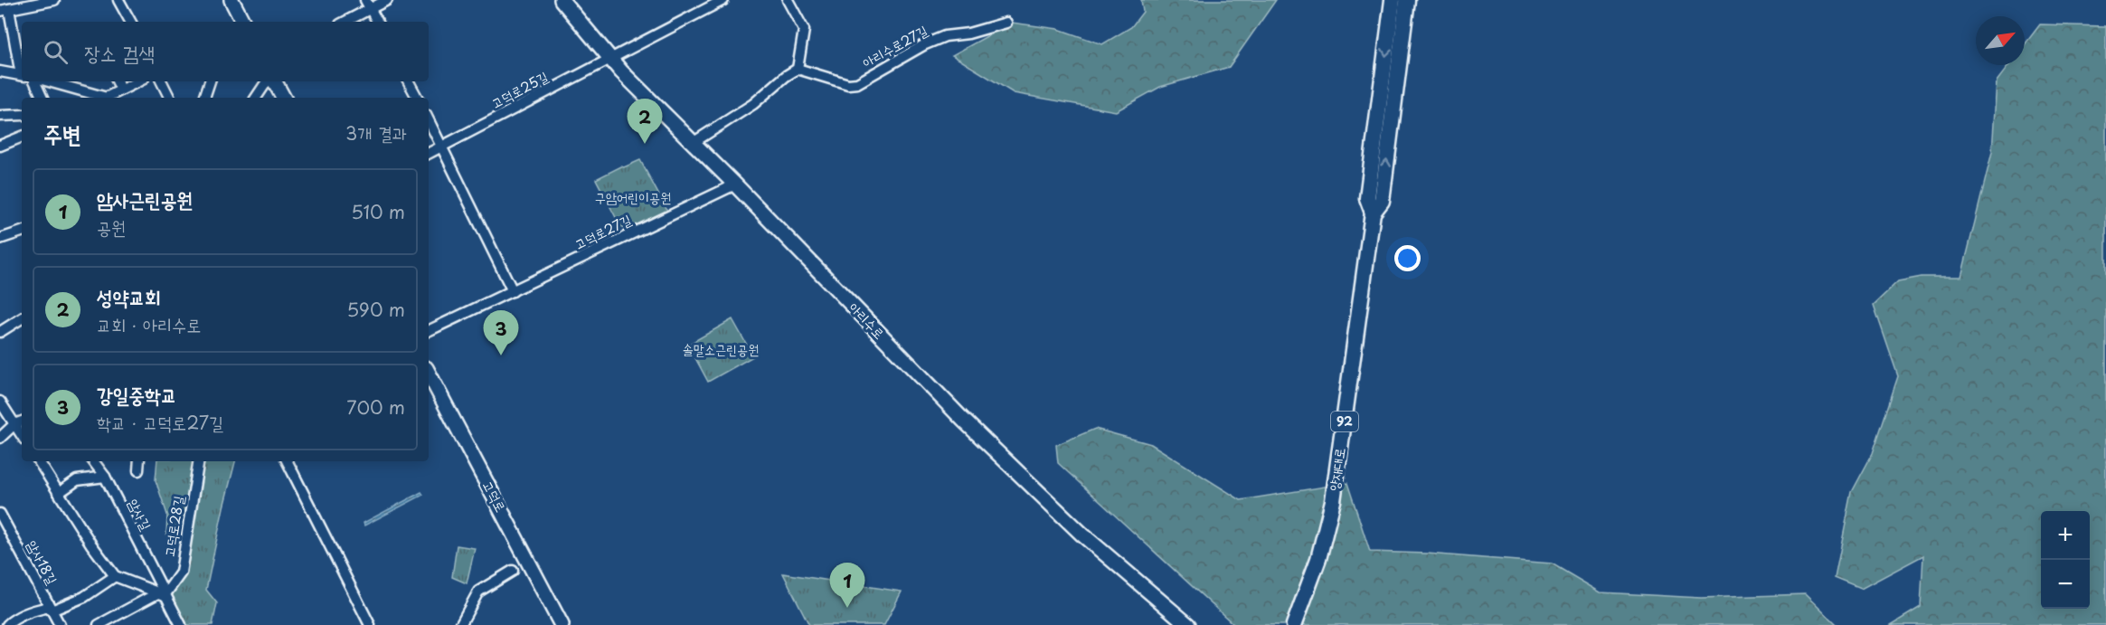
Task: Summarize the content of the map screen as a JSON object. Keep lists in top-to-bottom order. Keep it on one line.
{"streets":{"main road":["92","양재대로"],"street":["아리수로27길","고덕로25길","고덕로27길","아리수로","고덕로","암사길","고덕로28길","암사18길"]},"crossings":[["고덕로25길","아리수로"],["고덕로27길","아리수로"],["암사길","고덕로28길"]],"parks":["구암어린이공원","솔말소근린공원"],"north":"top right","page":{"search":"장소 검색","heading":["주변","3개 결과"],"pins":["2","3","1"],"list":[{"mark":"1","name":"암사근린공원","note":"공원","value":"510 m"},{"mark":"2","name":"성약교회","note":"교회 · 아리수로","value":"590 m"},{"mark":"3","name":"강일중학교","note":"학교 · 고덕로27길","value":"700 m"}],"map_buttons":["+","−"]}}
